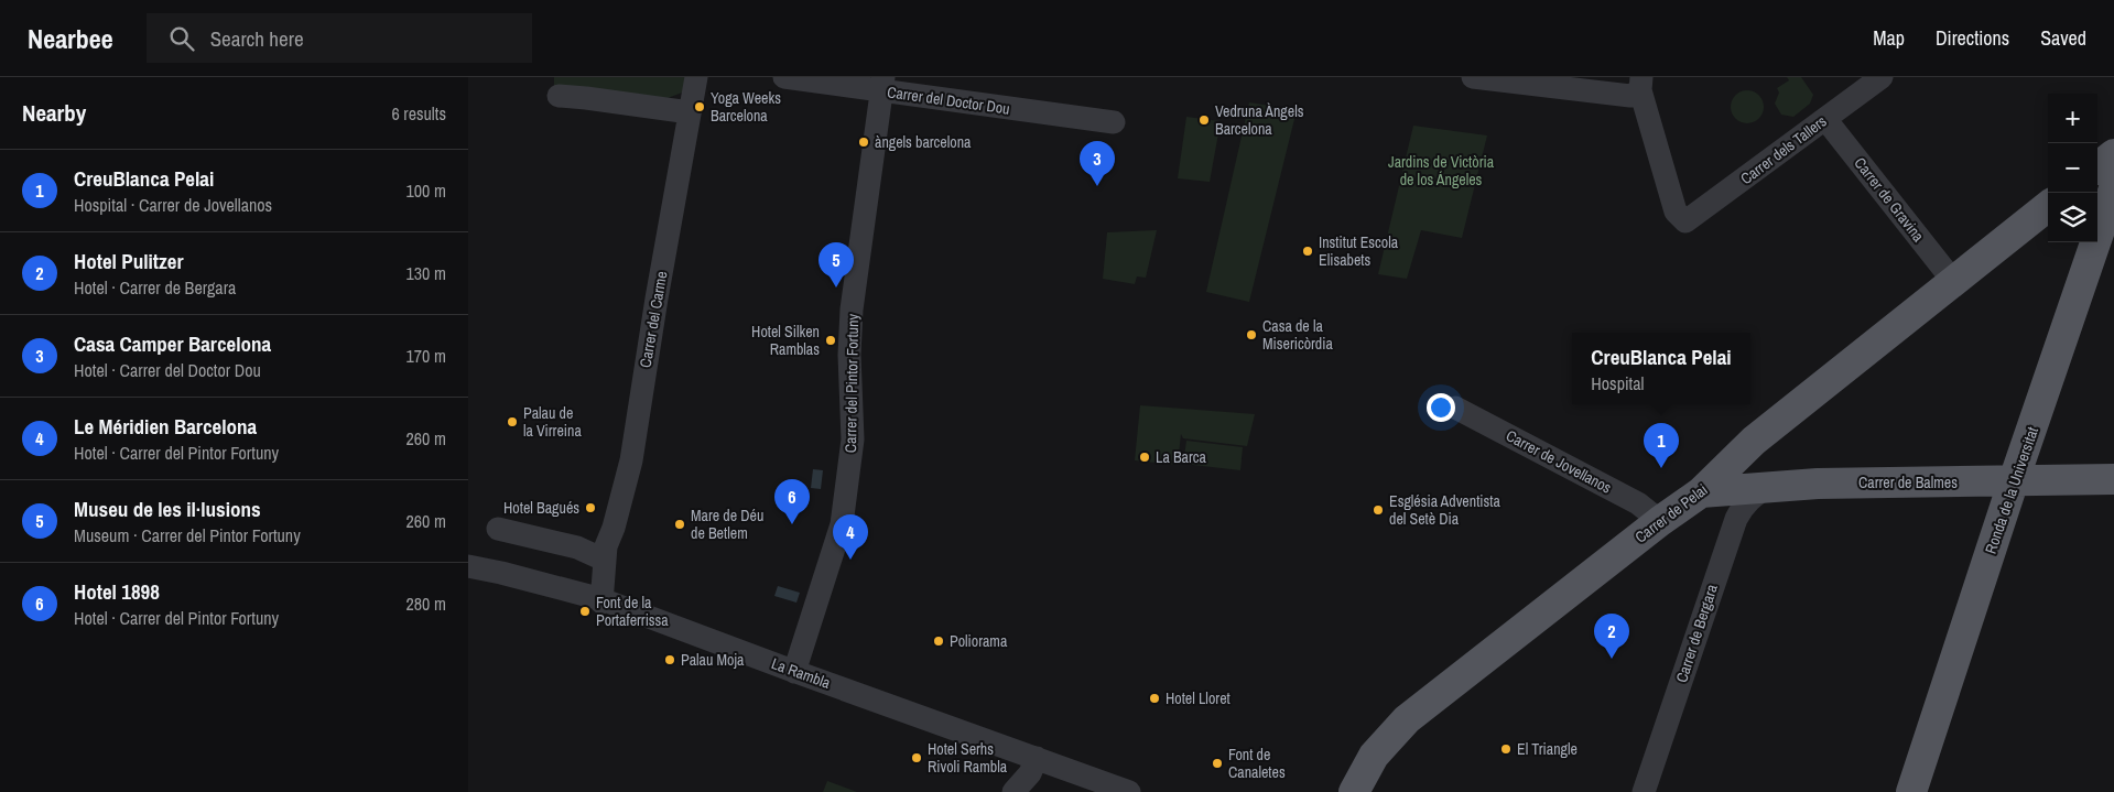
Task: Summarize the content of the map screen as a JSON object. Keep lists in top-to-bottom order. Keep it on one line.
{"streets":{"main road":["Carrer de Balmes","Ronda de la Universitat","Carrer de Pelai"],"street":["Carrer del Doctor Dou","Carrer dels Tallers","Carrer de Gravina","Carrer del Carme","Carrer del Pintor Fortuny","Carrer de Jovellanos","Carrer de Bergara","La Rambla"]},"crossings":[["Carrer del Doctor Dou","Carrer del Pintor Fortuny"],["Carrer dels Tallers","Carrer de Gravina"],["Carrer de Gravina","Carrer de Pelai"],["Carrer del Carme","La Rambla"],["Carrer del Pintor Fortuny","La Rambla"],["Carrer de Jovellanos","Carrer de Pelai"],["Carrer de Balmes","Ronda de la Universitat"],["Carrer de Balmes","Carrer de Pelai"],["Carrer de Balmes","Carrer de Bergara"]],"parks":["Jardins de Victòria de los Ángeles"],"places":["Yoga Weeks Barcelona","Vedruna Àngels Barcelona","àngels barcelona","Institut Escola Elisabets","Casa de la Misericòrdia","Hotel Silken Ramblas","Palau de la Virreina","La Barca","Hotel Bagués","Església Adventista del Setè Dia","Mare de Déu de Betlem","Font de la Portaferrissa","Poliorama","Palau Moja","Hotel Lloret","El Triangle","Hotel Serhs Rivoli Rambla","Font de Canaletes"],"page":{"header":"Nearbee","search":"Search here","nav":["Map","Directions","Saved"],"heading":["Nearby","6 results"],"map_buttons":["+","−"],"pins":["3","5","1","6","4","2"],"list":[{"mark":"1","name":"CreuBlanca Pelai","note":"Hospital · Carrer de Jovellanos","value":"100 m"},{"mark":"2","name":"Hotel Pulitzer","note":"Hotel · Carrer de Bergara","value":"130 m"},{"mark":"3","name":"Casa Camper Barcelona","note":"Hotel · Carrer del Doctor Dou","value":"170 m"},{"mark":"4","name":"Le Méridien Barcelona","note":"Hotel · Carrer del Pintor Fortuny","value":"260 m"},{"mark":"5","name":"Museu de les il·lusions","note":"Museum · Carrer del Pintor Fortuny","value":"260 m"},{"mark":"6","name":"Hotel 1898","note":"Hotel · Carrer del Pintor Fortuny","value":"280 m"}],"popup":["CreuBlanca Pelai","Hospital"]}}
